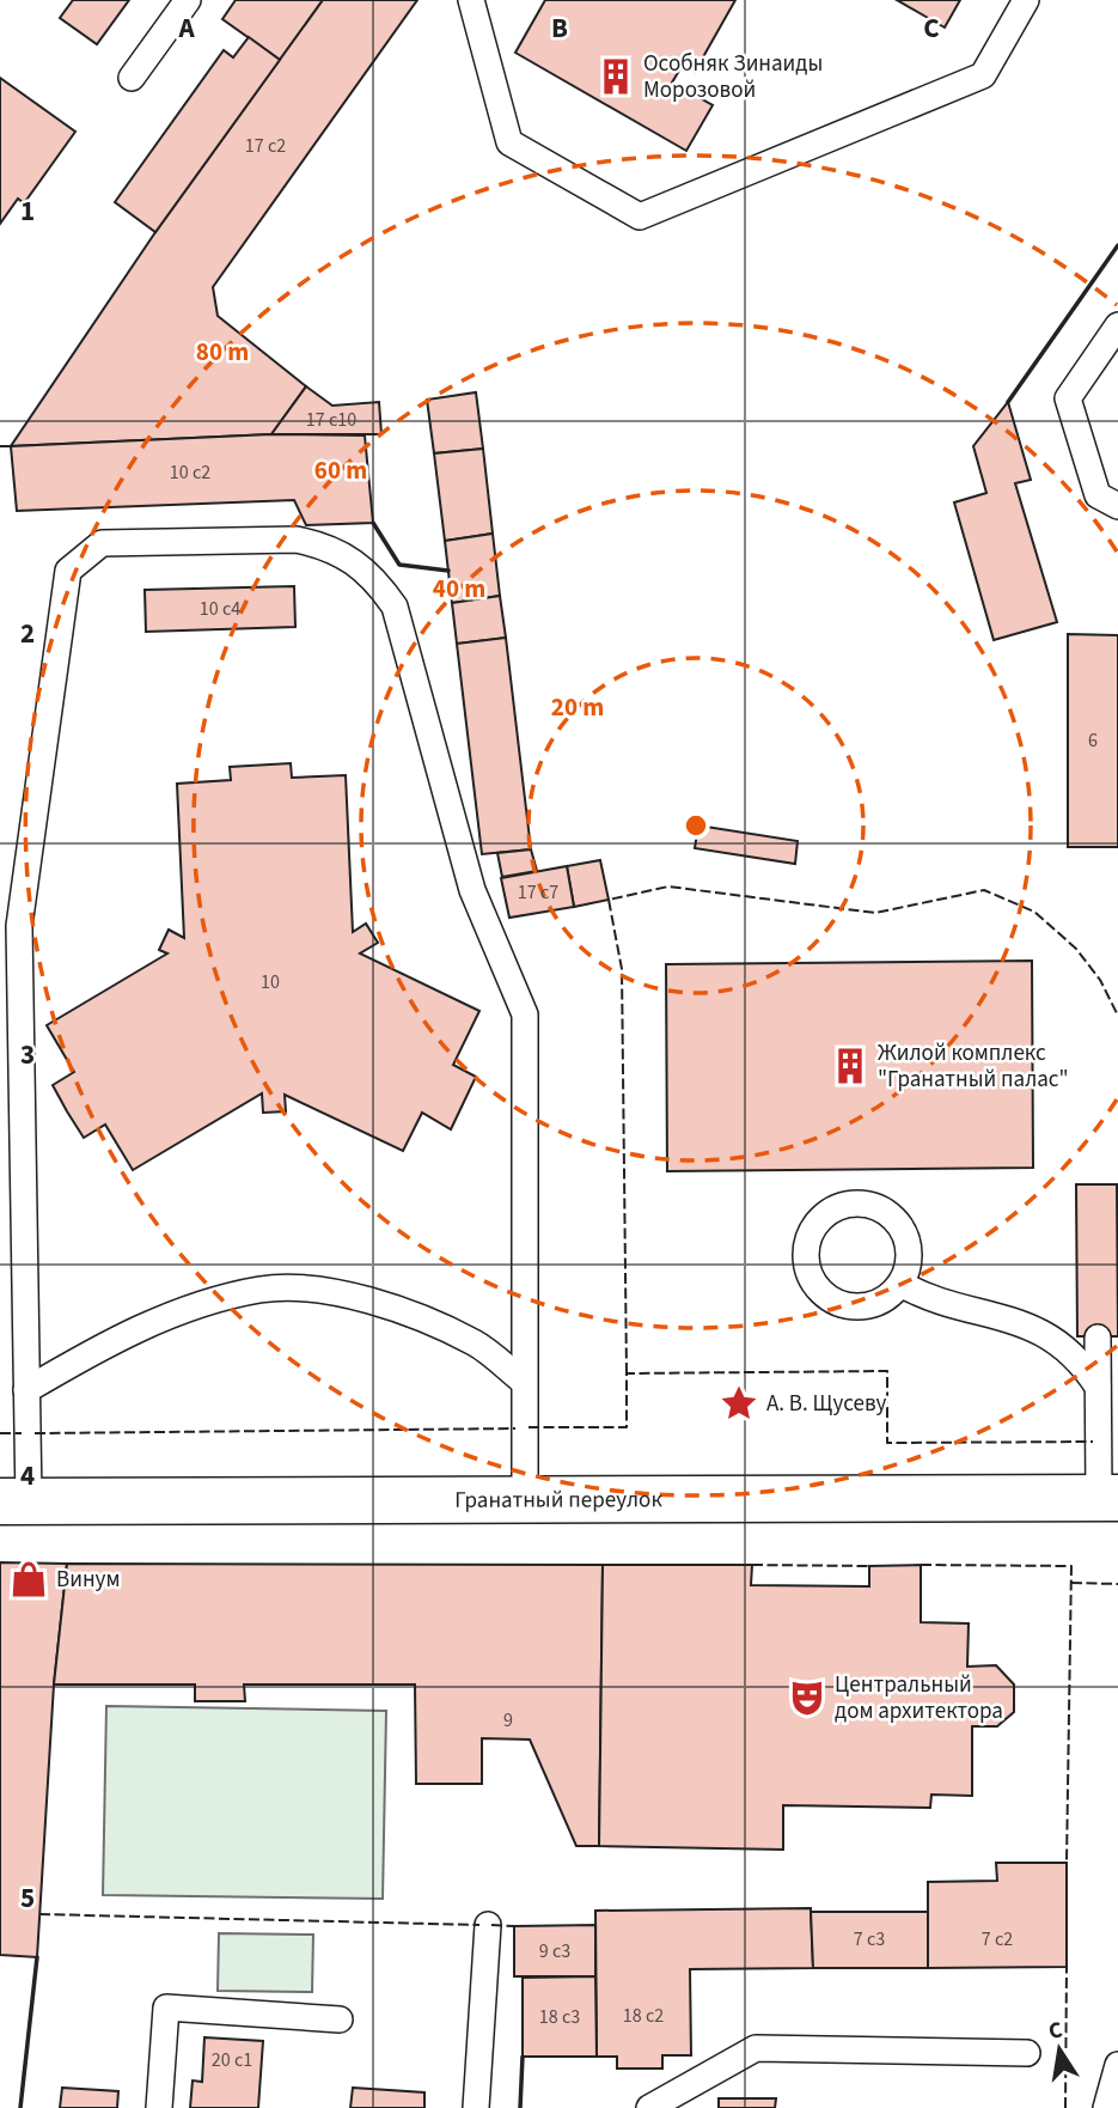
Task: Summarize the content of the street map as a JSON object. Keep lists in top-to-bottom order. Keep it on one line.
{"streets":{"street":["Гранатный переулок"]},"places":{"building":["Особняк Зинаиды Морозовой","Жилой комплекс \"Гранатный палас\""],"place":["А. В. Щусеву"],"shop":["Винум"],"theatre":["Центральный дом архитектора"]},"house_numbers":["17 с2","17 с10","10 с2","10 с4","6","17 с7","10","9","7 с3","7 с2","9 с3","18 с2","18 с3","20 с1"],"north":"top","grid":{"columns":["A","B","C"],"rows":["1","2","3","4","5"]},"rings":["80 m","60 m","40 m","20 m"]}
